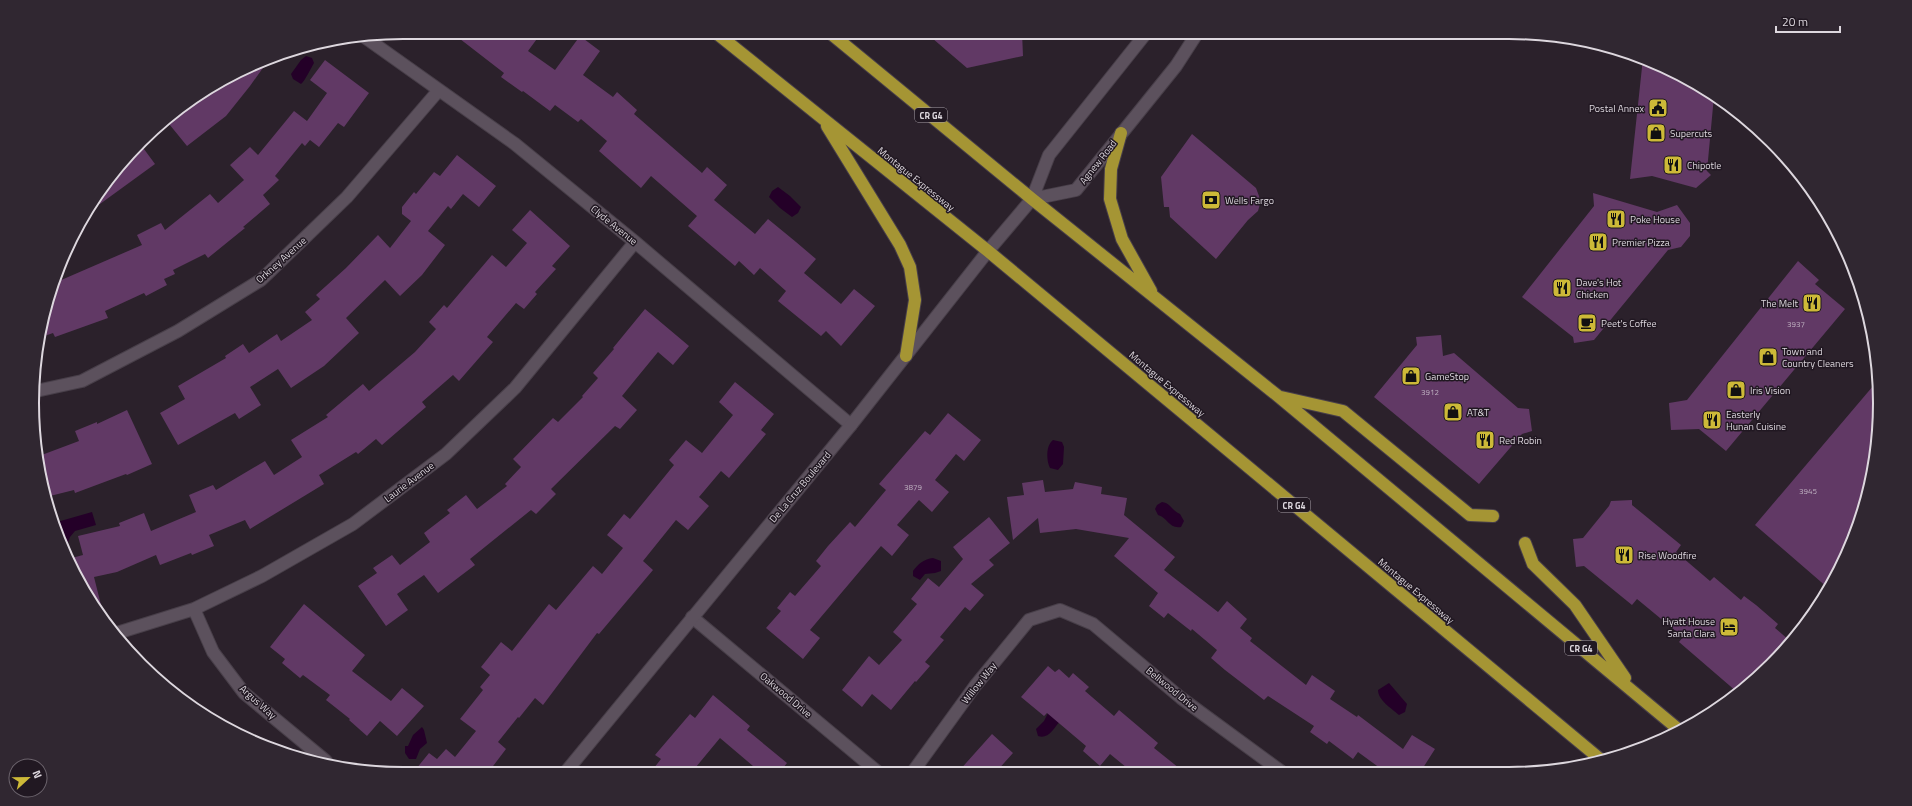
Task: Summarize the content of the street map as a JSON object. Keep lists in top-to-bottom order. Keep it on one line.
{"streets":{"highway":["CR G4","Montague Expressway"],"street":["Agnew Road","Clyde Avenue","Orkney Avenue","Laurie Avenue","De La Cruz Boulevard","Willow Way","Bellwood Drive","Oakwood Drive","Argus Way"]},"crossings":[["CR G4","Agnew Road"],["CR G4","De La Cruz Boulevard"],["Agnew Road","De La Cruz Boulevard"],["Montague Expressway","De La Cruz Boulevard"],["Clyde Avenue","Orkney Avenue"],["Clyde Avenue","Laurie Avenue"],["Clyde Avenue","De La Cruz Boulevard"],["Laurie Avenue","Argus Way"],["De La Cruz Boulevard","Oakwood Drive"],["Willow Way","Bellwood Drive"]],"places":{"public building":["Postal Annex"],"shop":["Supercuts","Town and Country Cleaners","GameStop","Iris Vision","AT&T"],"restaurant":["Chipotle","Poke House","Premier Pizza","Dave's Hot Chicken","The Melt","Easterly Hunan Cuisine","Red Robin","Rise Woodfire"],"bank":["Wells Fargo"],"cafe":["Peet's Coffee"],"hotel":["Hyatt House Santa Clara"]},"house_numbers":["3937","3912","3879","3945"],"scale_bar":"20 m","north":"right"}
